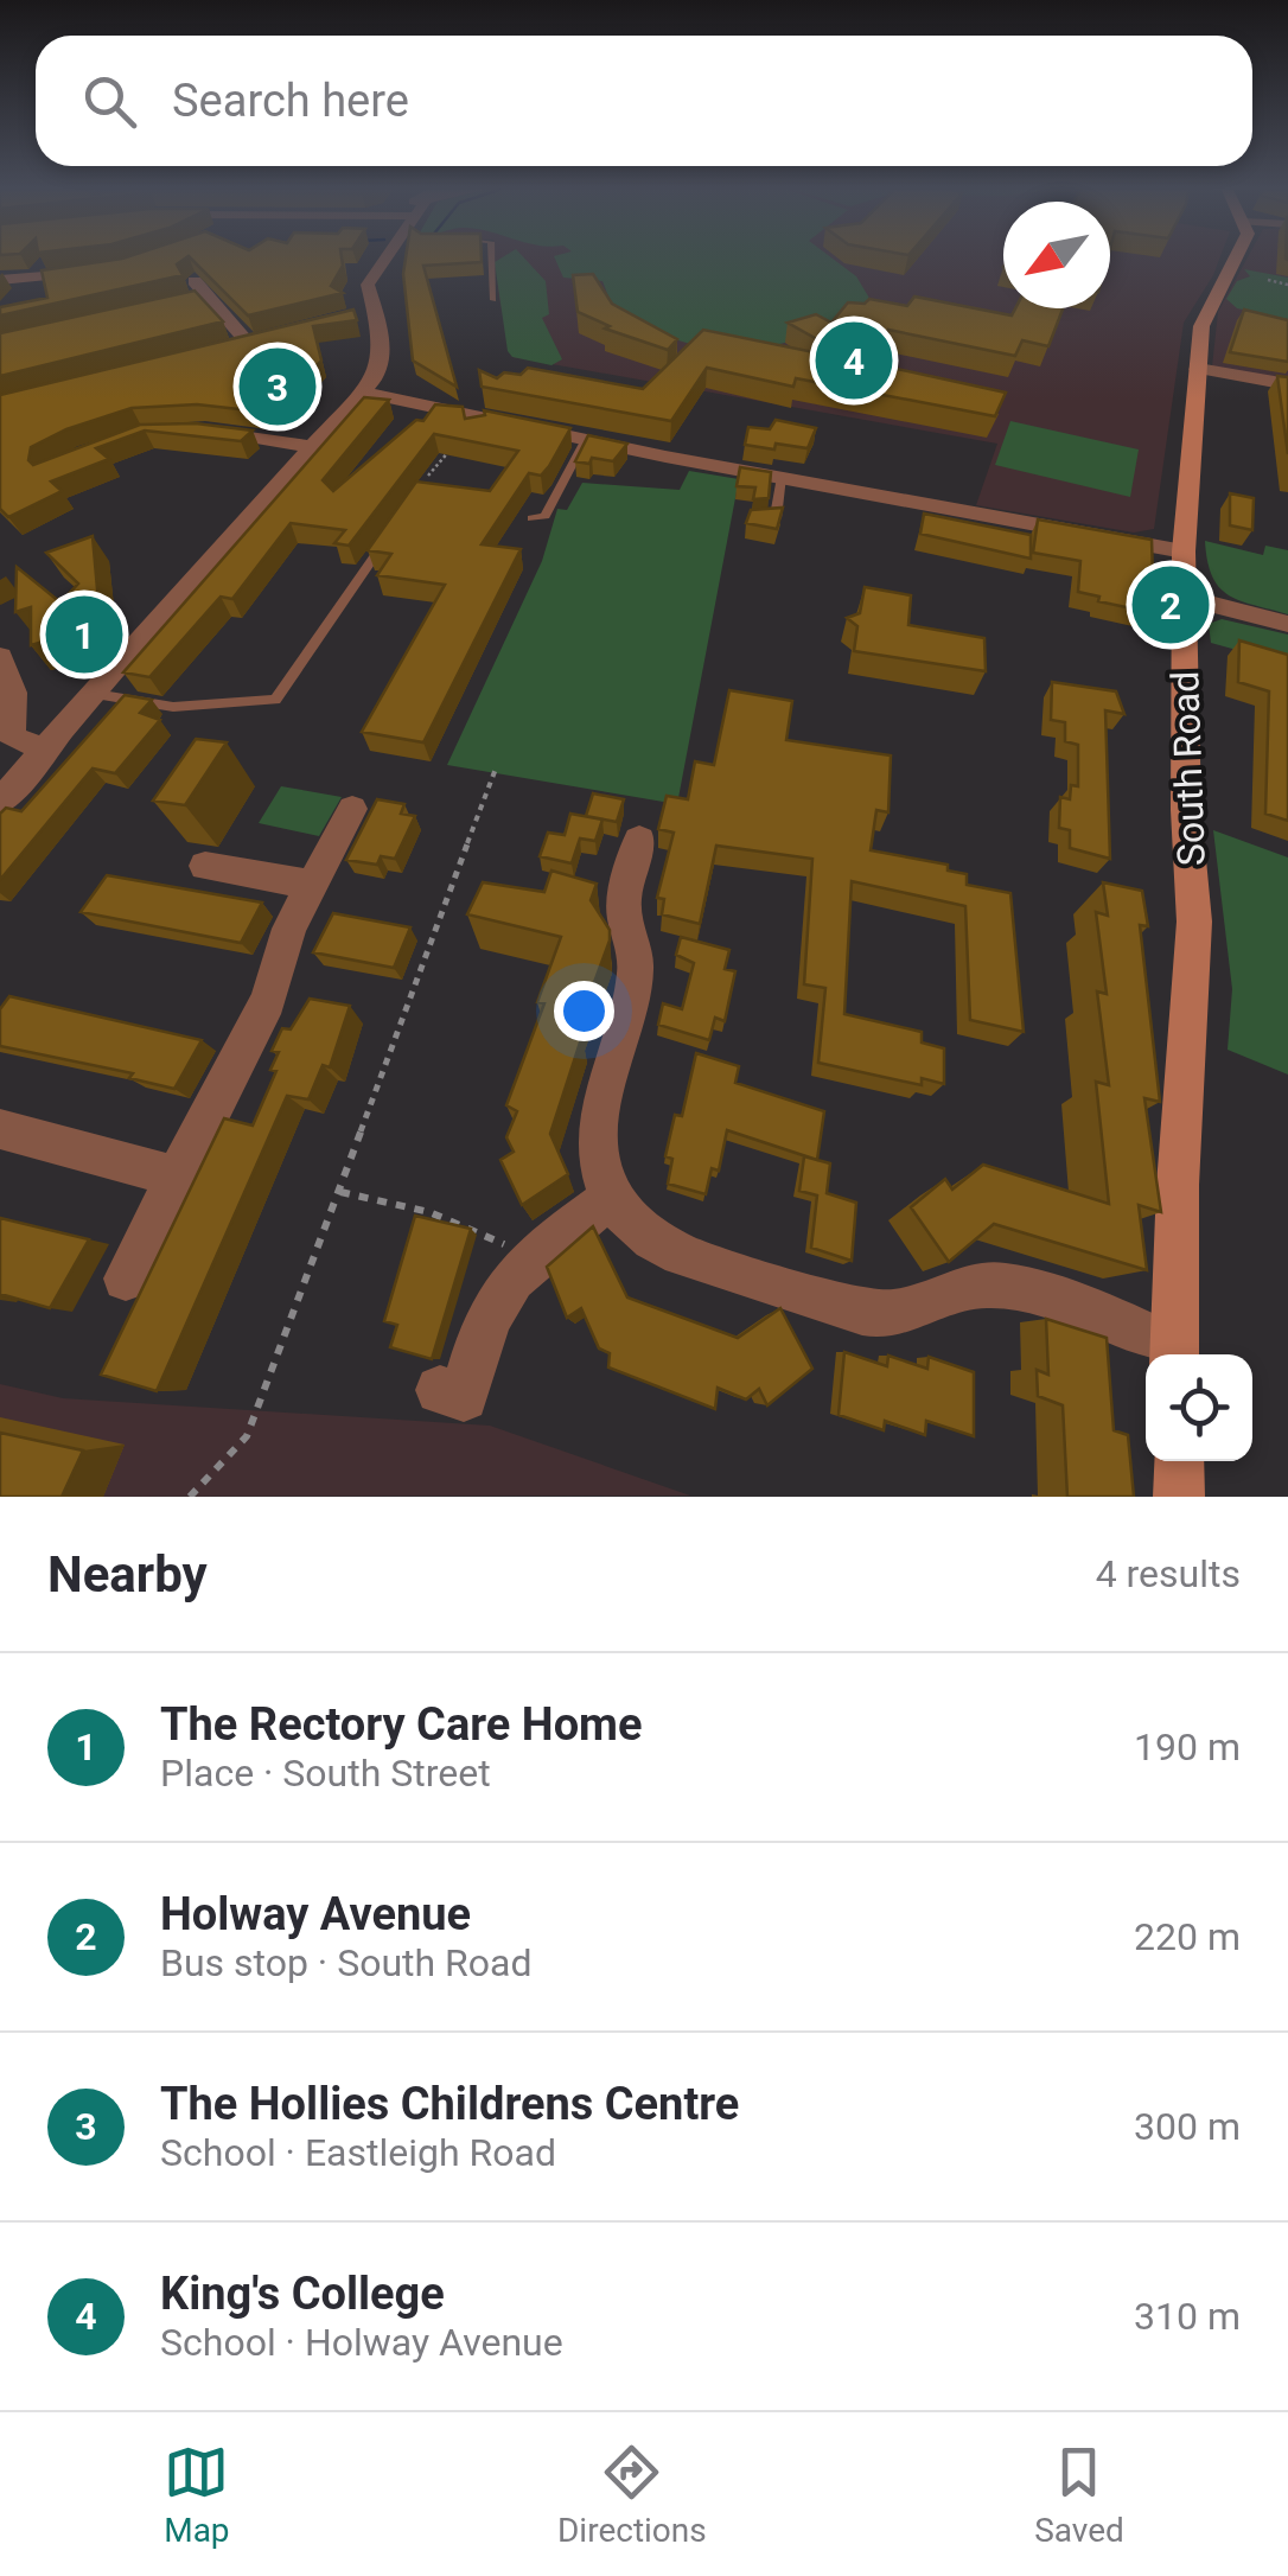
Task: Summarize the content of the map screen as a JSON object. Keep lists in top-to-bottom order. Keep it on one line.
{"streets":{"main road":["South Road"]},"north":"bottom left","page":{"search":"Search here","pins":["4","3","2","1"],"heading":["Nearby","4 results"],"list":[{"mark":"1","name":"The Rectory Care Home","note":"Place · South Street","value":"190 m"},{"mark":"2","name":"Holway Avenue","note":"Bus stop · South Road","value":"220 m"},{"mark":"3","name":"The Hollies Childrens Centre","note":"School · Eastleigh Road","value":"300 m"},{"mark":"4","name":"King's College","note":"School · Holway Avenue","value":"310 m"}],"nav":["Map","Directions","Saved"]}}
